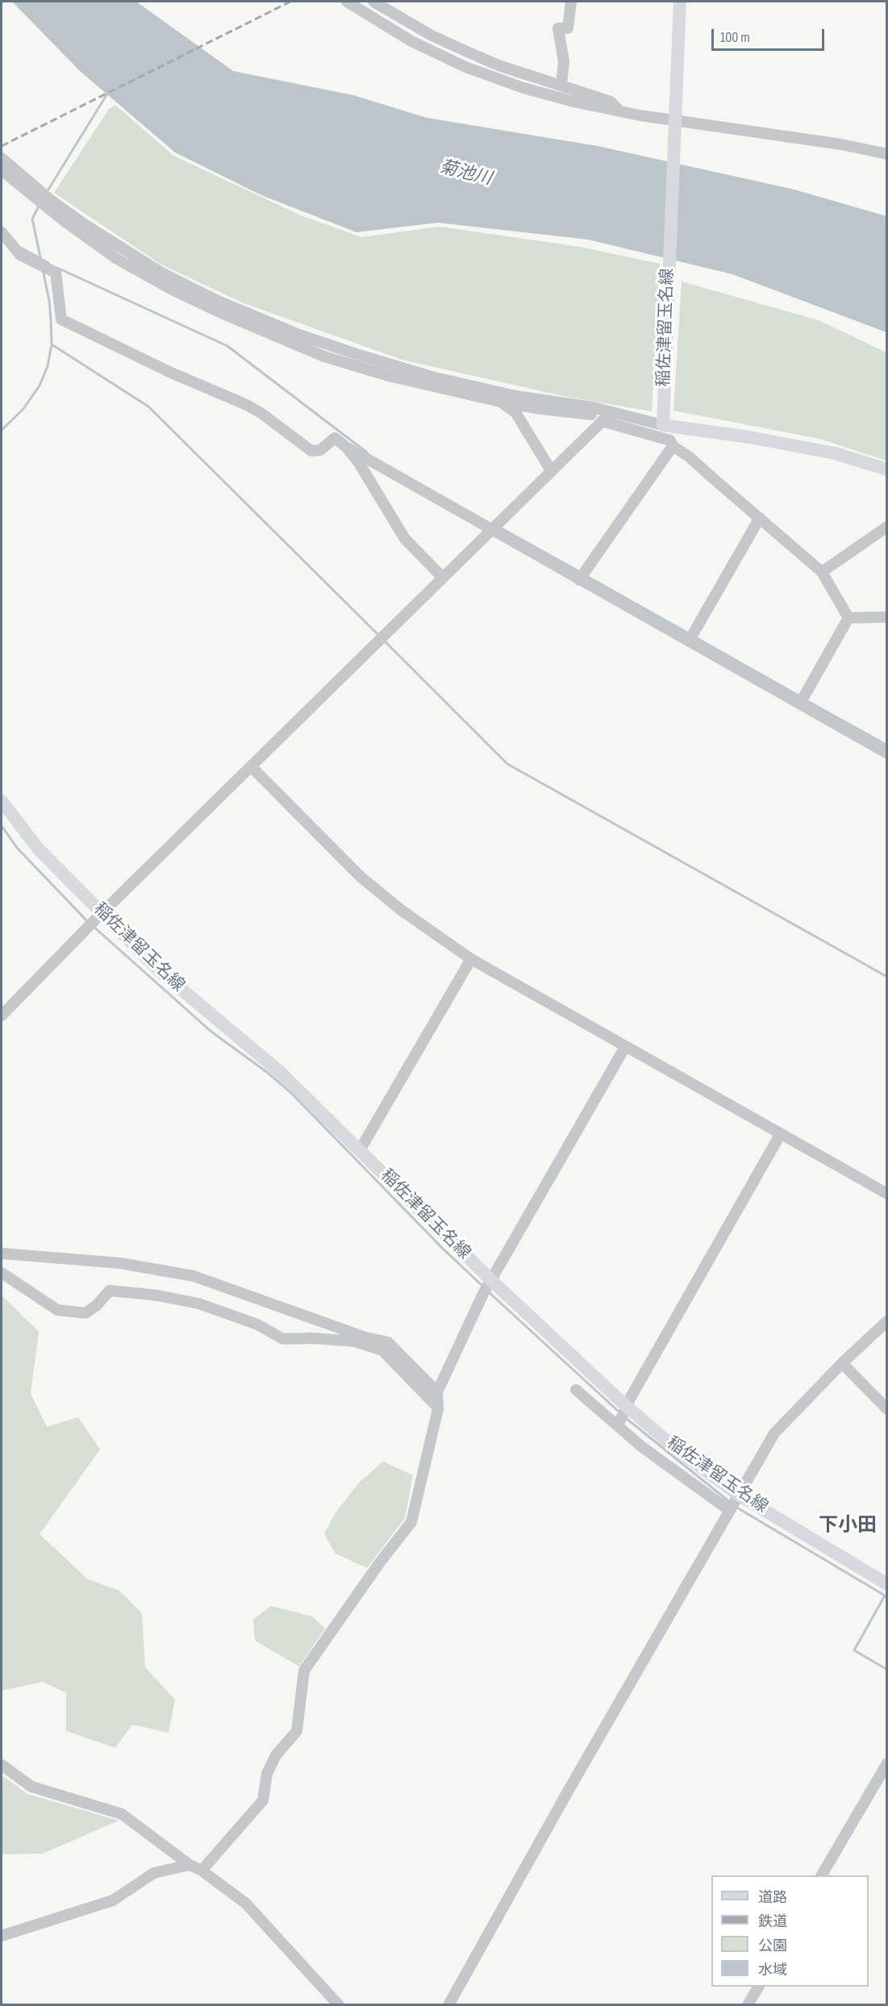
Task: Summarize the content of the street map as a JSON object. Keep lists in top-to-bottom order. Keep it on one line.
{"streets":{"main road":["稲佐津留玉名線"]},"districts":["下小田"],"water":["菊池川"],"legend":["道路","鉄道","公園","水域"],"scale_bar":"100 m"}
